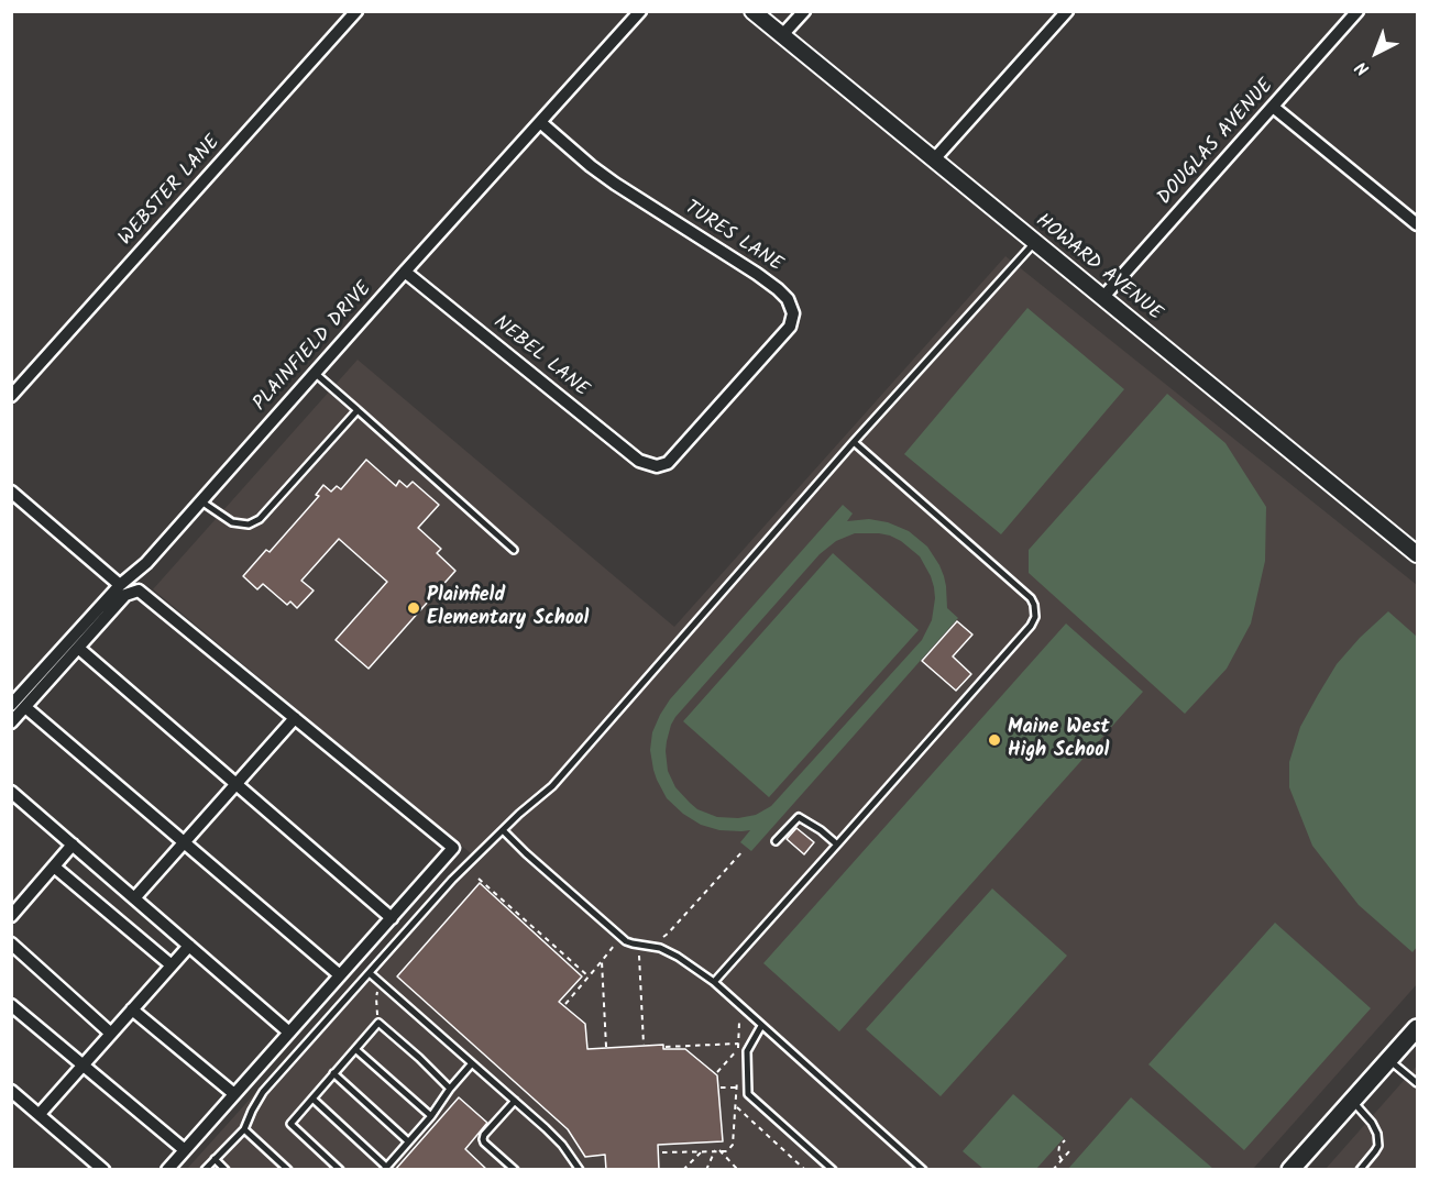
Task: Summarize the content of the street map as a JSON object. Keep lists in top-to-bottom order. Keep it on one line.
{"streets":{"street":["DOUGLAS AVENUE","WEBSTER LANE","TURES LANE","HOWARD AVENUE","PLAINFIELD DRIVE","NEBEL LANE"]},"crossings":[["DOUGLAS AVENUE","HOWARD AVENUE"],["TURES LANE","PLAINFIELD DRIVE"],["TURES LANE","NEBEL LANE"],["PLAINFIELD DRIVE","NEBEL LANE"]],"places":["Plainfield Elementary School","Maine West High School"],"north":"bottom left"}
